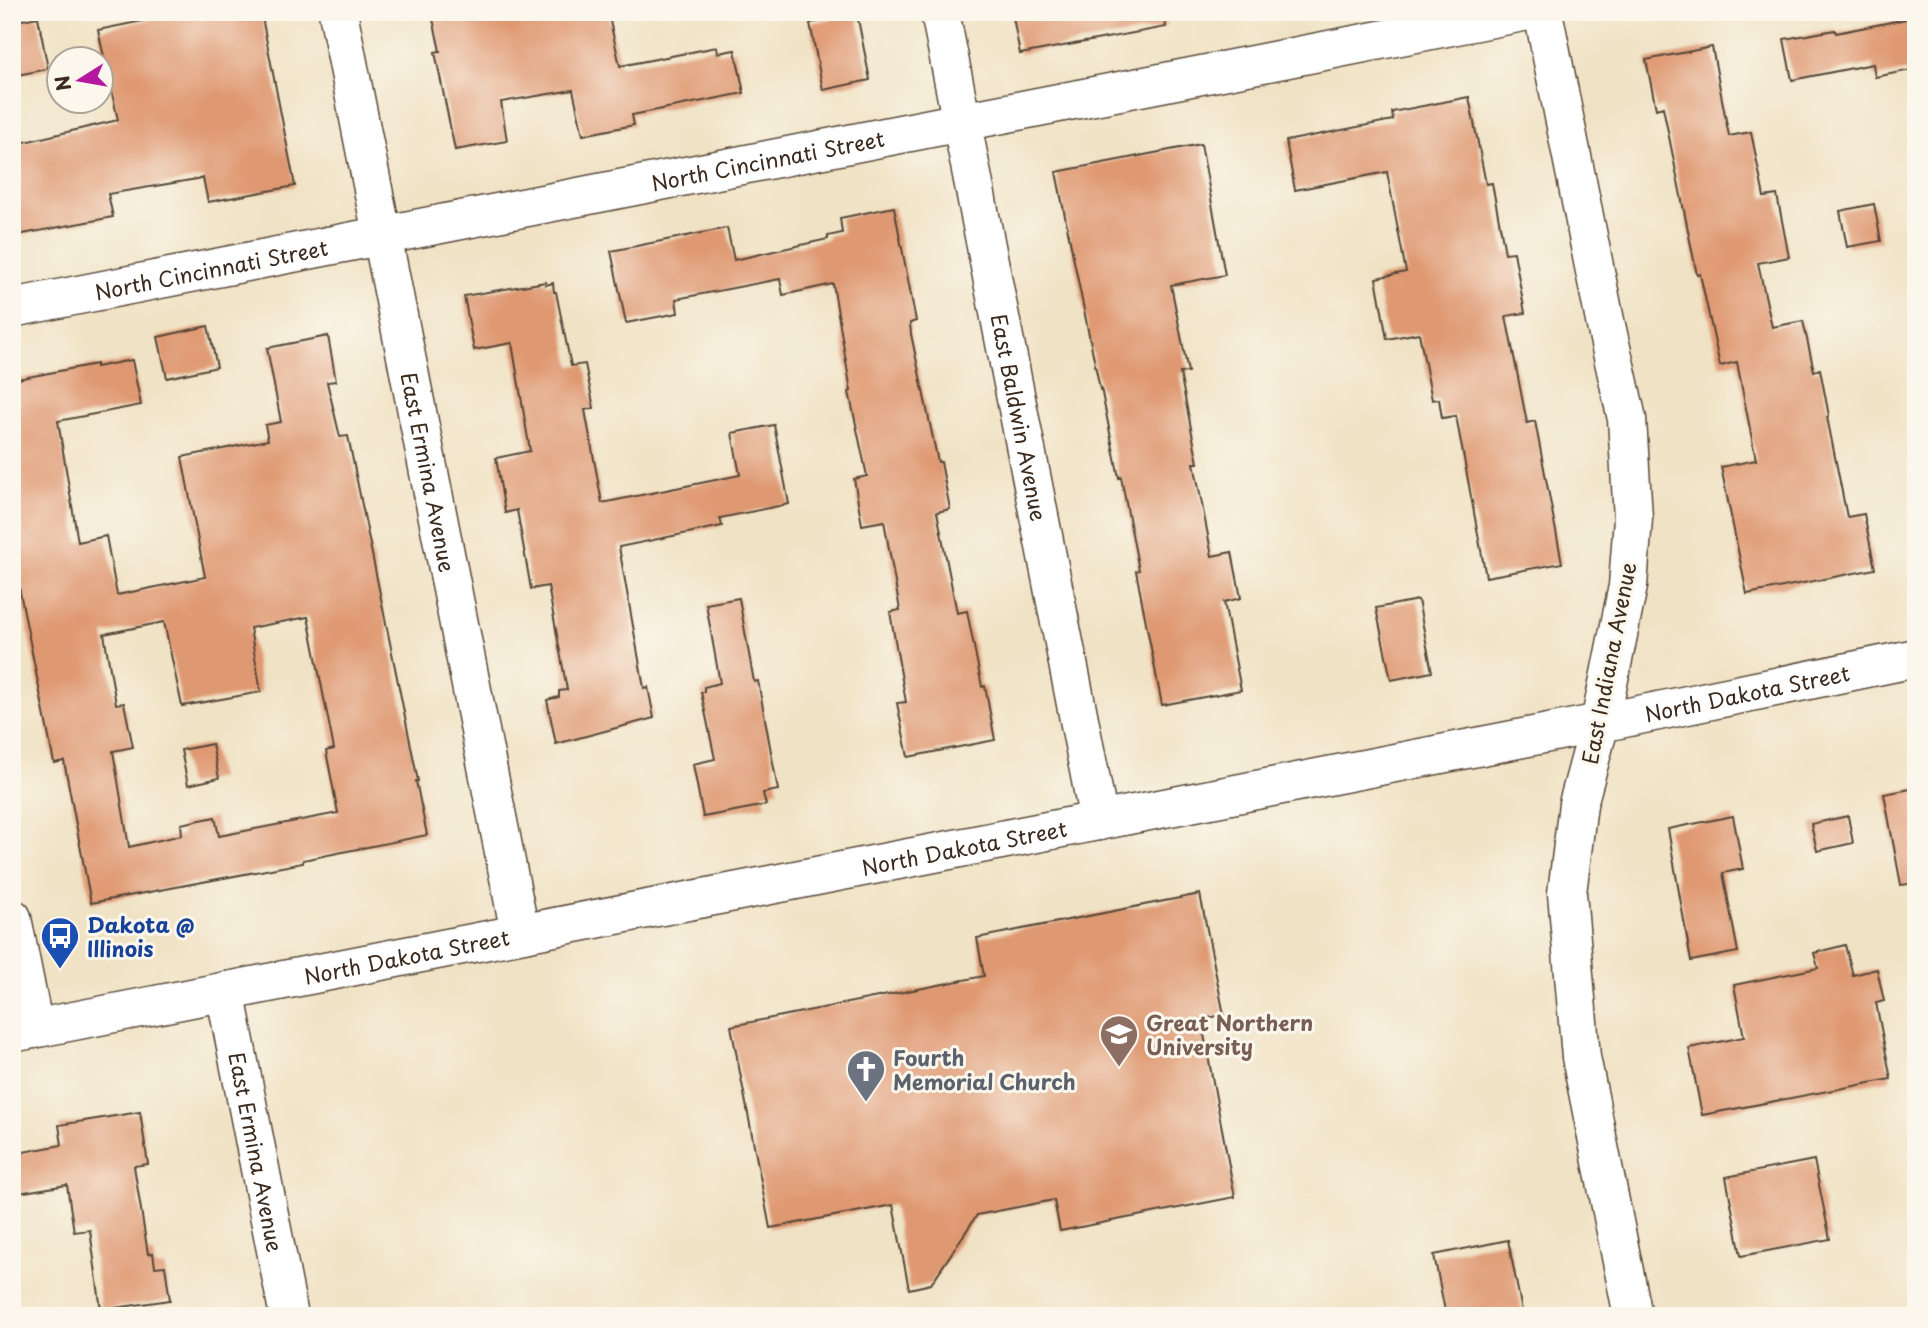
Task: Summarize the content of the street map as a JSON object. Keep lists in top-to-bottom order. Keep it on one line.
{"streets":{"street":["North Cincinnati Street","East Baldwin Avenue","East Ermina Avenue","East Indiana Avenue","North Dakota Street"]},"crossings":[["North Cincinnati Street","East Baldwin Avenue"],["North Cincinnati Street","East Ermina Avenue"],["East Baldwin Avenue","North Dakota Street"],["East Ermina Avenue","North Dakota Street"],["East Indiana Avenue","North Dakota Street"]],"places":{"bus stop":["Dakota @ Illinois"],"school or university":["Great Northern University"],"church":["Fourth Memorial Church"]},"north":"left"}
